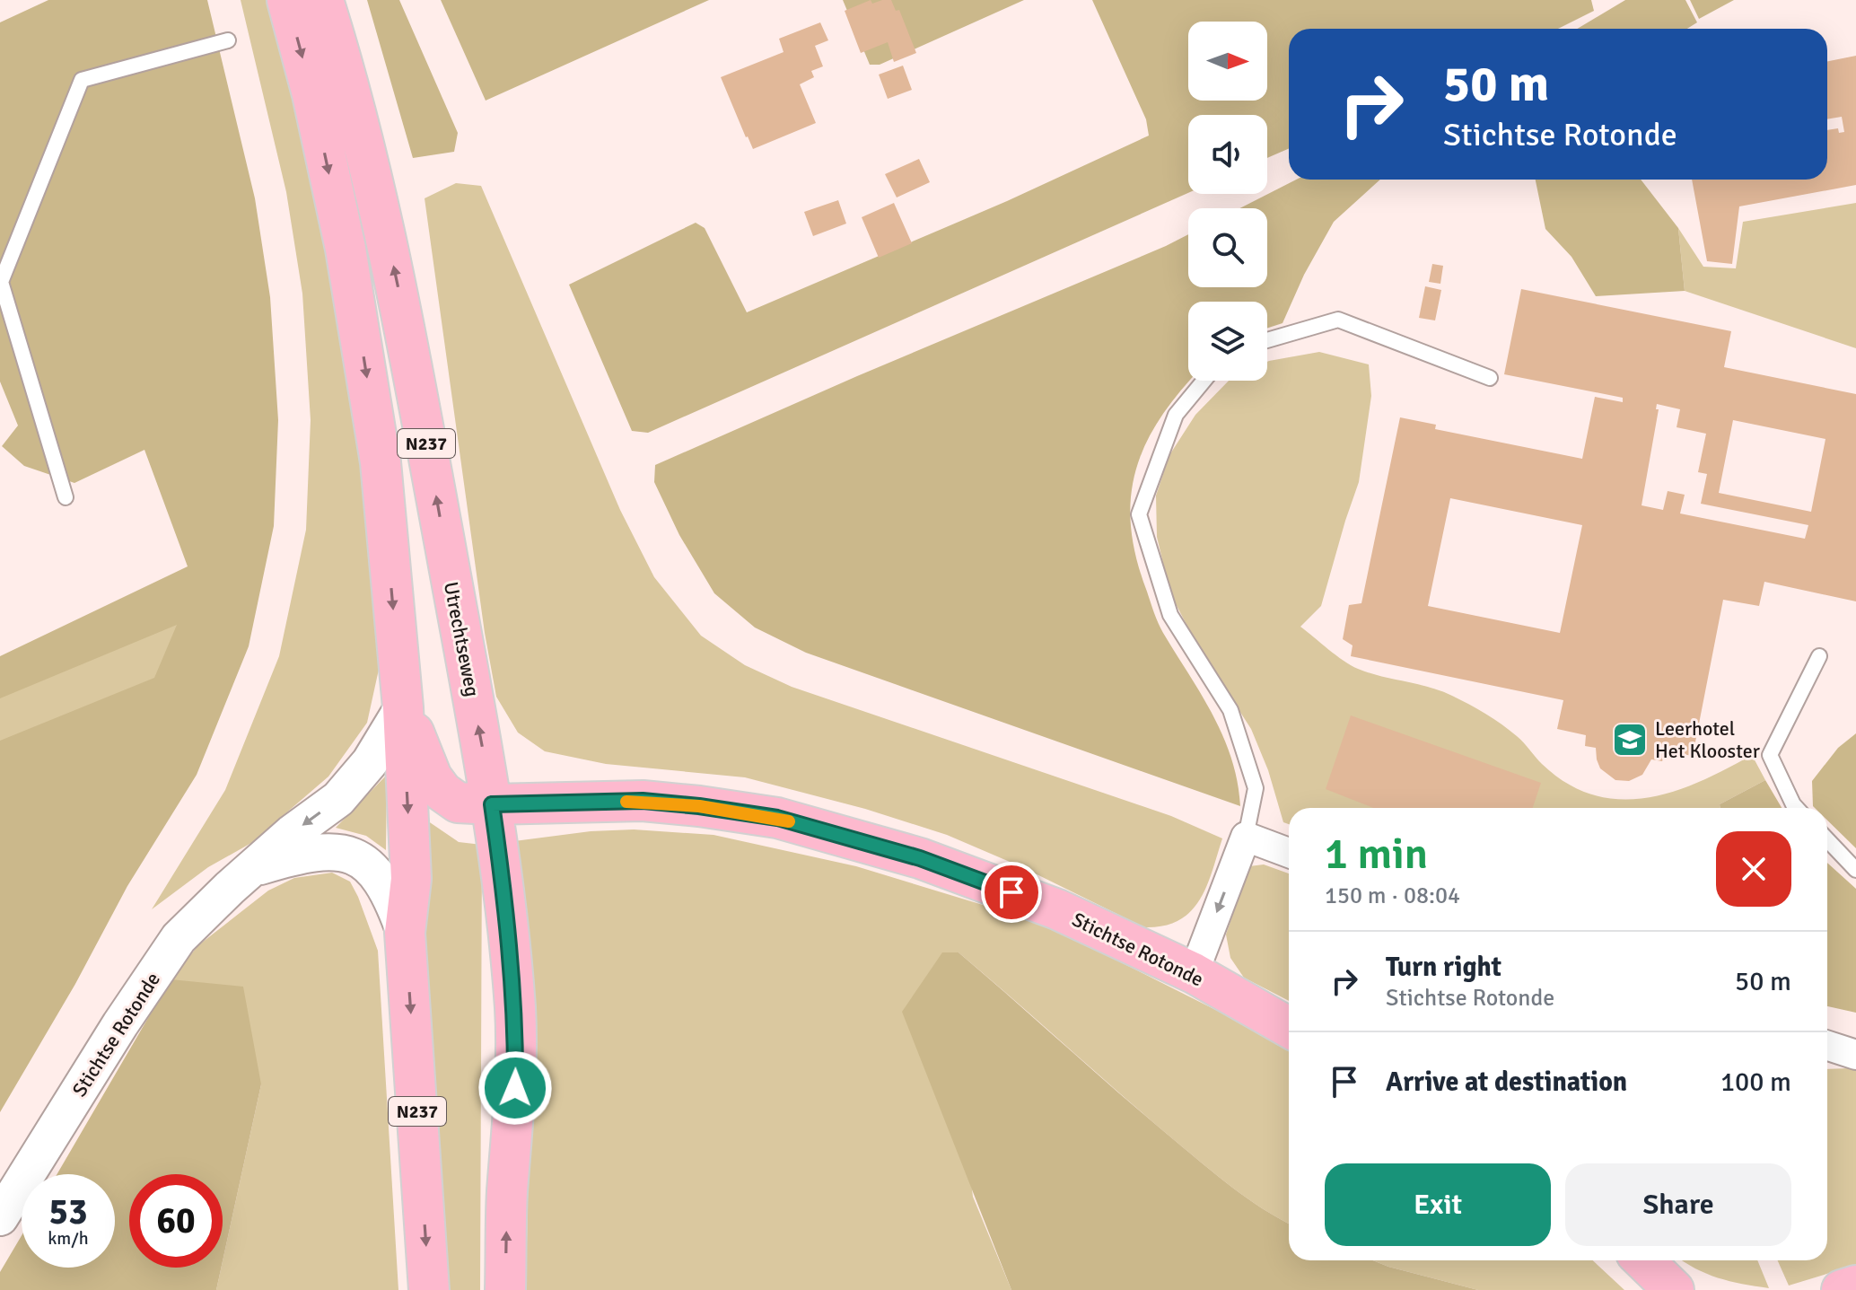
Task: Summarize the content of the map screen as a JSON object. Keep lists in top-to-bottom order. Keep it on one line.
{"streets":{"main road":["N237","Utrechtseweg","Stichtse Rotonde"]},"crossings":[["N237","Stichtse Rotonde"],["Utrechtseweg","Stichtse Rotonde"]],"places":{"school or university":["Leerhotel Het Klooster"]},"north":"right","page":{"turn":["50 m","Stichtse Rotonde"],"heading":["1 min","150 m · 08:04"],"list":[{"name":"Turn right","note":"Stichtse Rotonde","value":"50 m"},{"name":"Arrive at destination","value":"100 m"}],"buttons":["Exit","Share"],"speed":"53 km/h","limit":"60"}}
